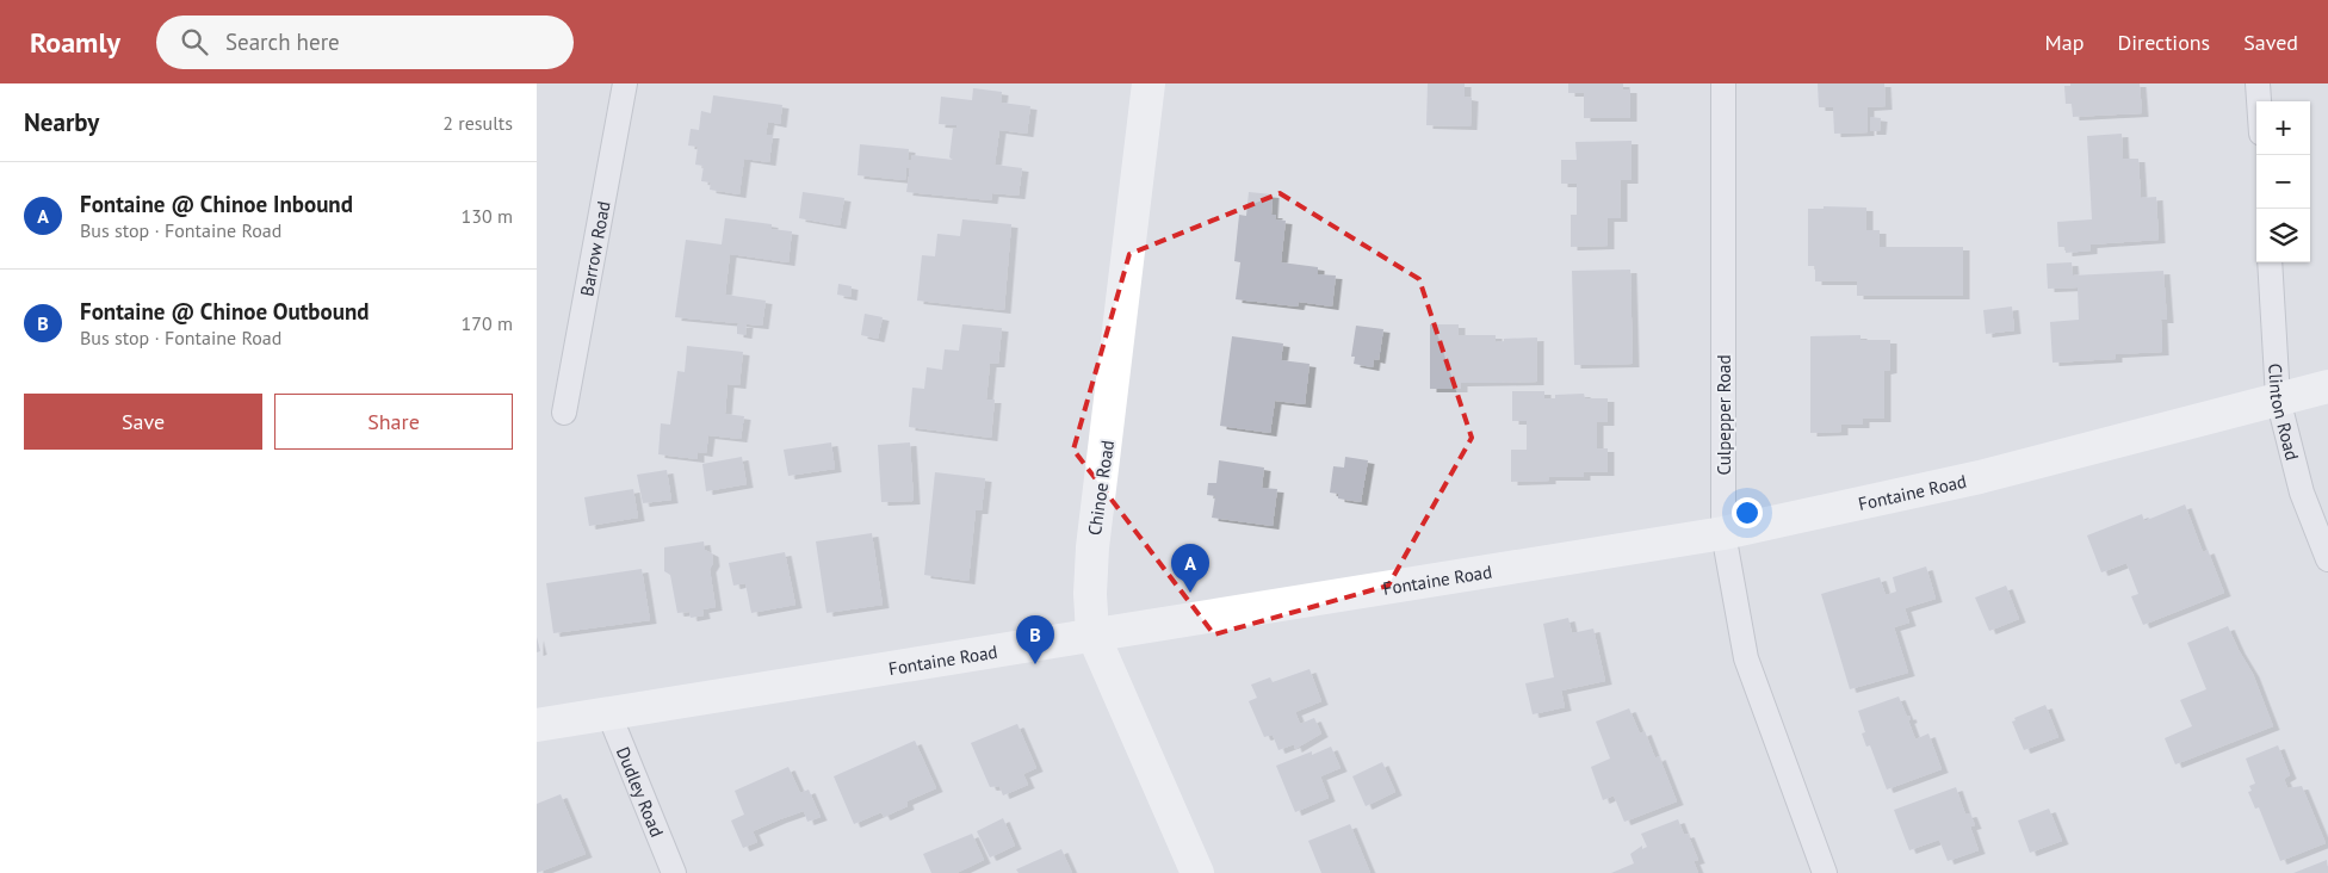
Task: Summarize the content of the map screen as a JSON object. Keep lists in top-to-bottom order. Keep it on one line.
{"streets":{"street":["Barrow Road","Clinton Road","Culpepper Road","Chinoe Road","Fontaine Road","Dudley Road"]},"crossings":[["Clinton Road","Fontaine Road"],["Culpepper Road","Fontaine Road"],["Chinoe Road","Fontaine Road"],["Fontaine Road","Dudley Road"]],"page":{"header":"Roamly","search":"Search here","nav":["Map","Directions","Saved"],"heading":["Nearby","2 results"],"map_buttons":["+","−"],"list":[{"mark":"A","name":"Fontaine @ Chinoe Inbound","note":"Bus stop · Fontaine Road","value":"130 m"},{"mark":"B","name":"Fontaine @ Chinoe Outbound","note":"Bus stop · Fontaine Road","value":"170 m"}],"buttons":["Save","Share"],"pins":["A","B"]}}
